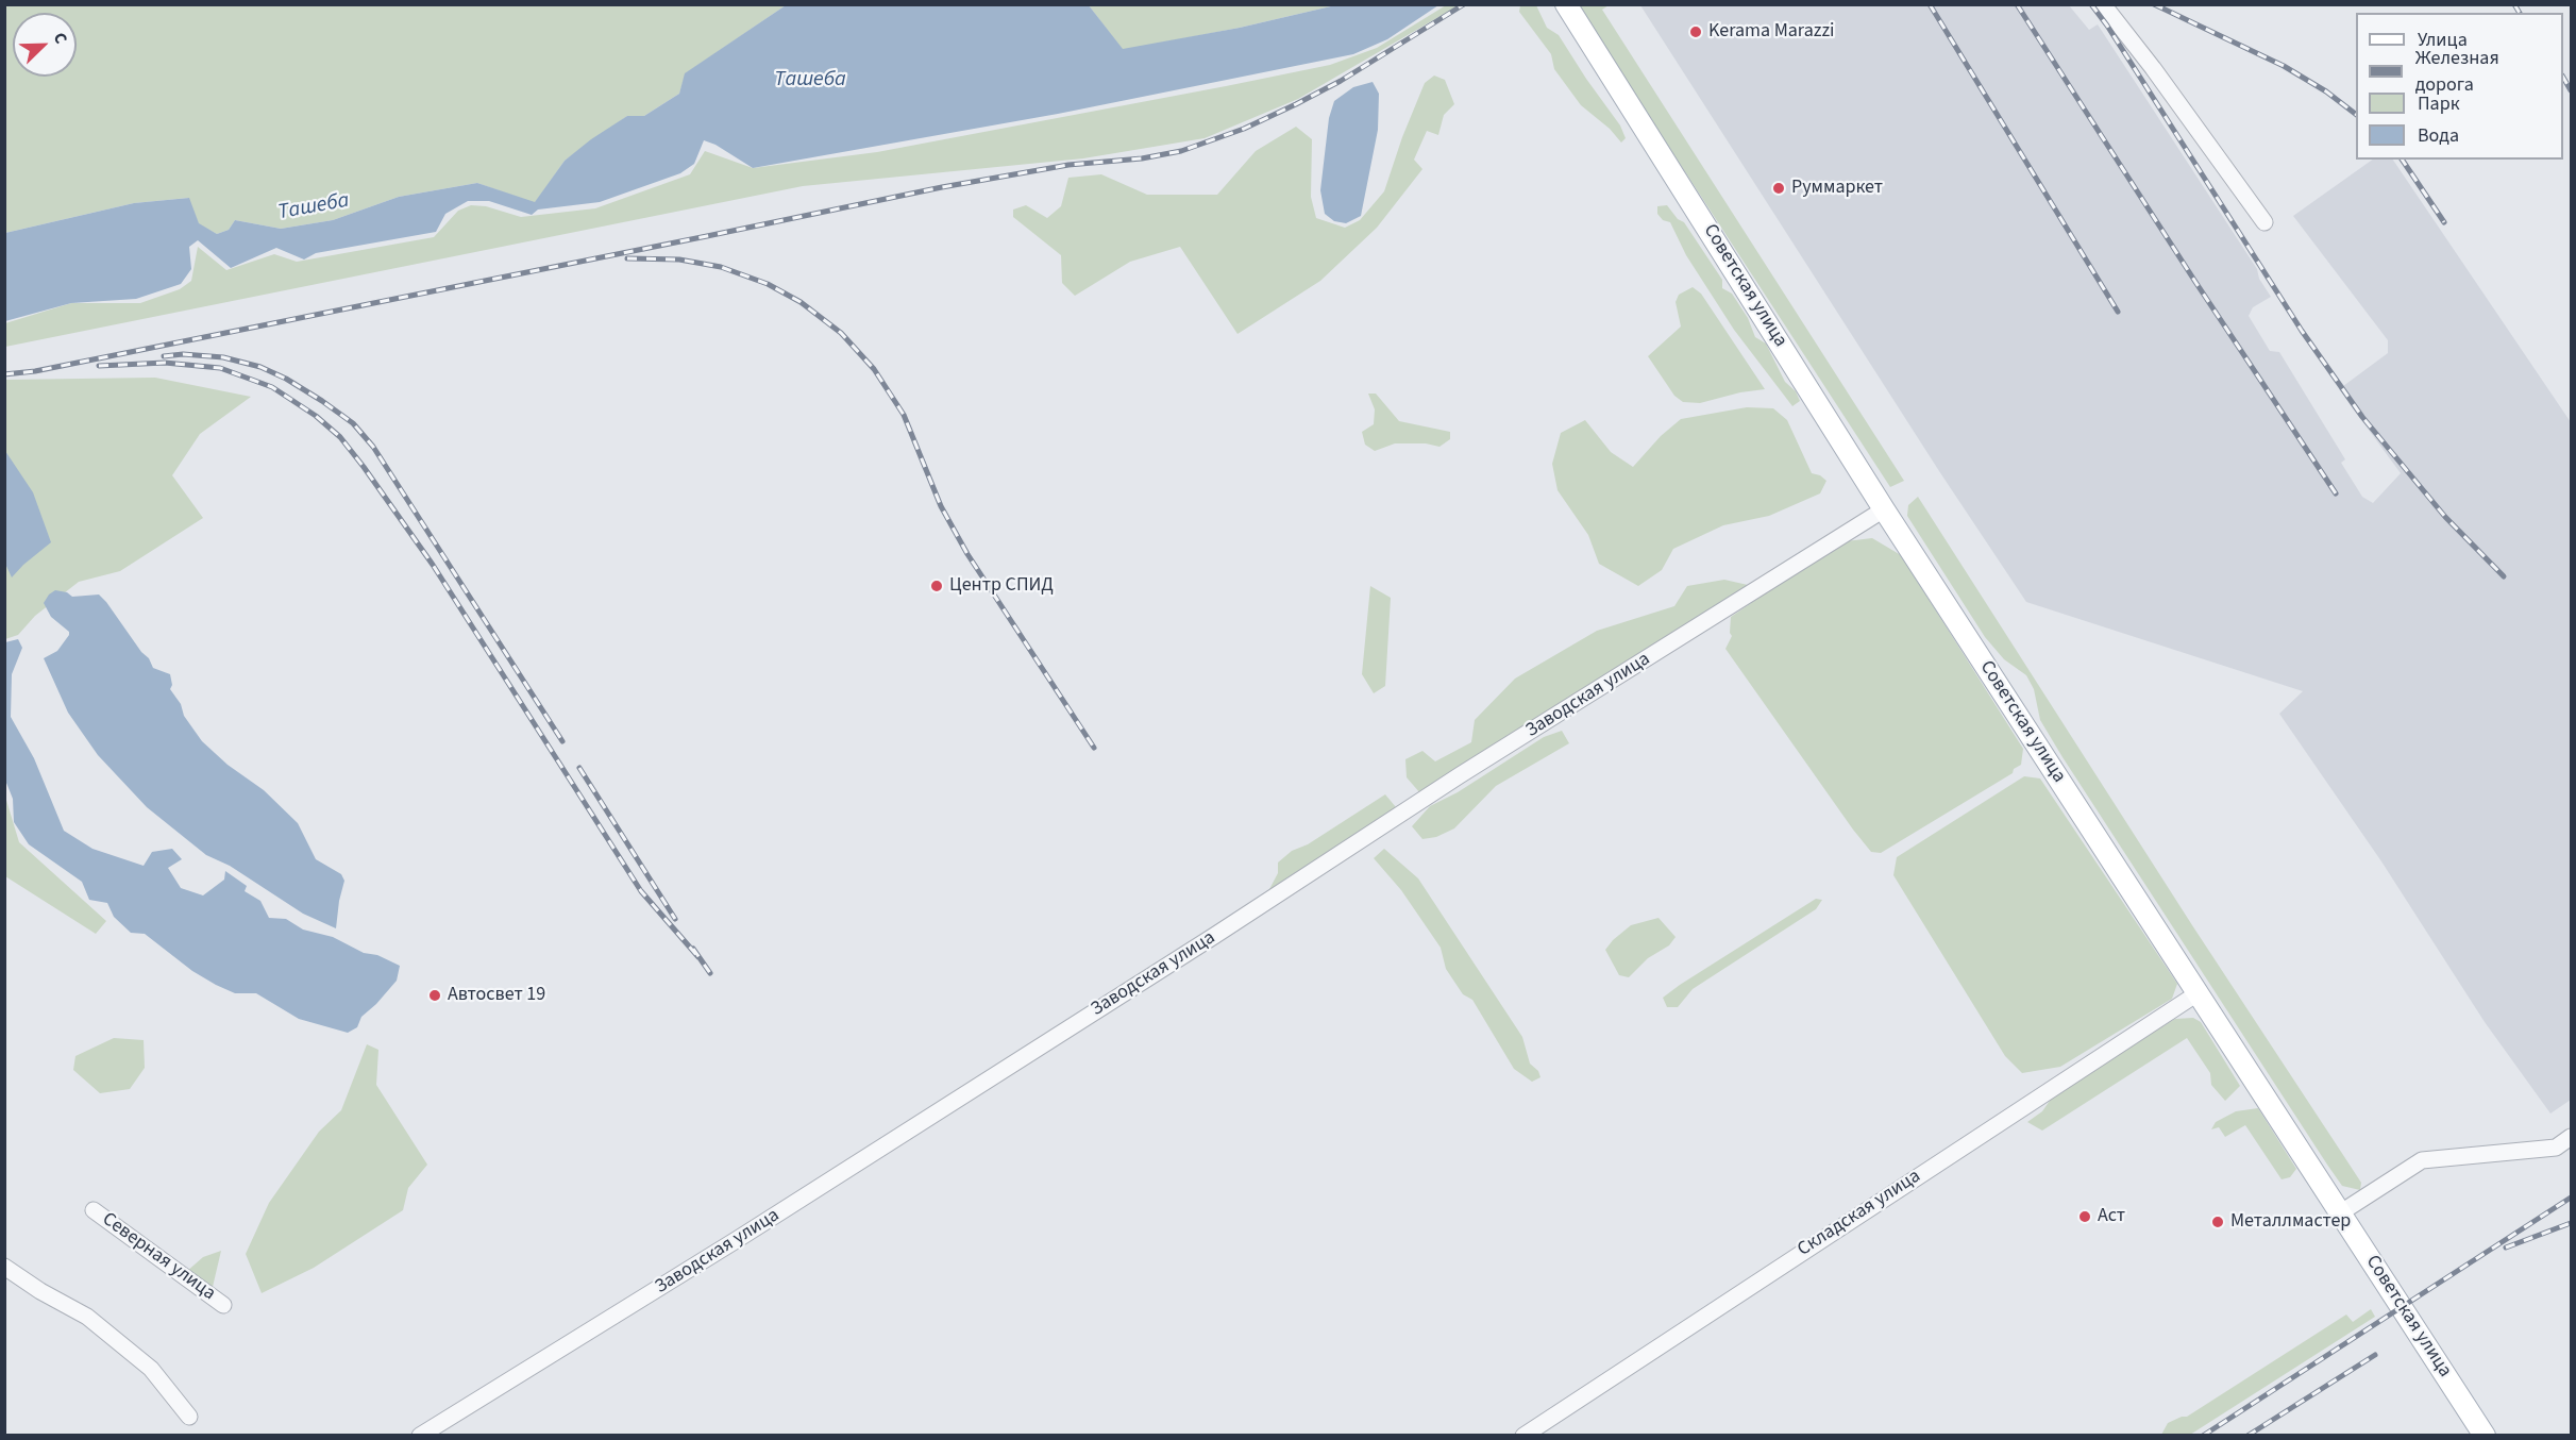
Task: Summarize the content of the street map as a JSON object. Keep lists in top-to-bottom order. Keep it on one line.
{"streets":{"main road":["Советская улица"],"street":["Заводская улица","Складская улица","Северная улица"]},"crossings":[["Советская улица","Заводская улица"],["Советская улица","Складская улица"]],"water":["Ташеба"],"places":["Kerama Marazzi","Руммаркет","Центр СПИД","Автосвет 19","Аст","Металлмастер"],"legend":["Улица","Железная дорога","Парк","Вода"],"north":"top right"}
